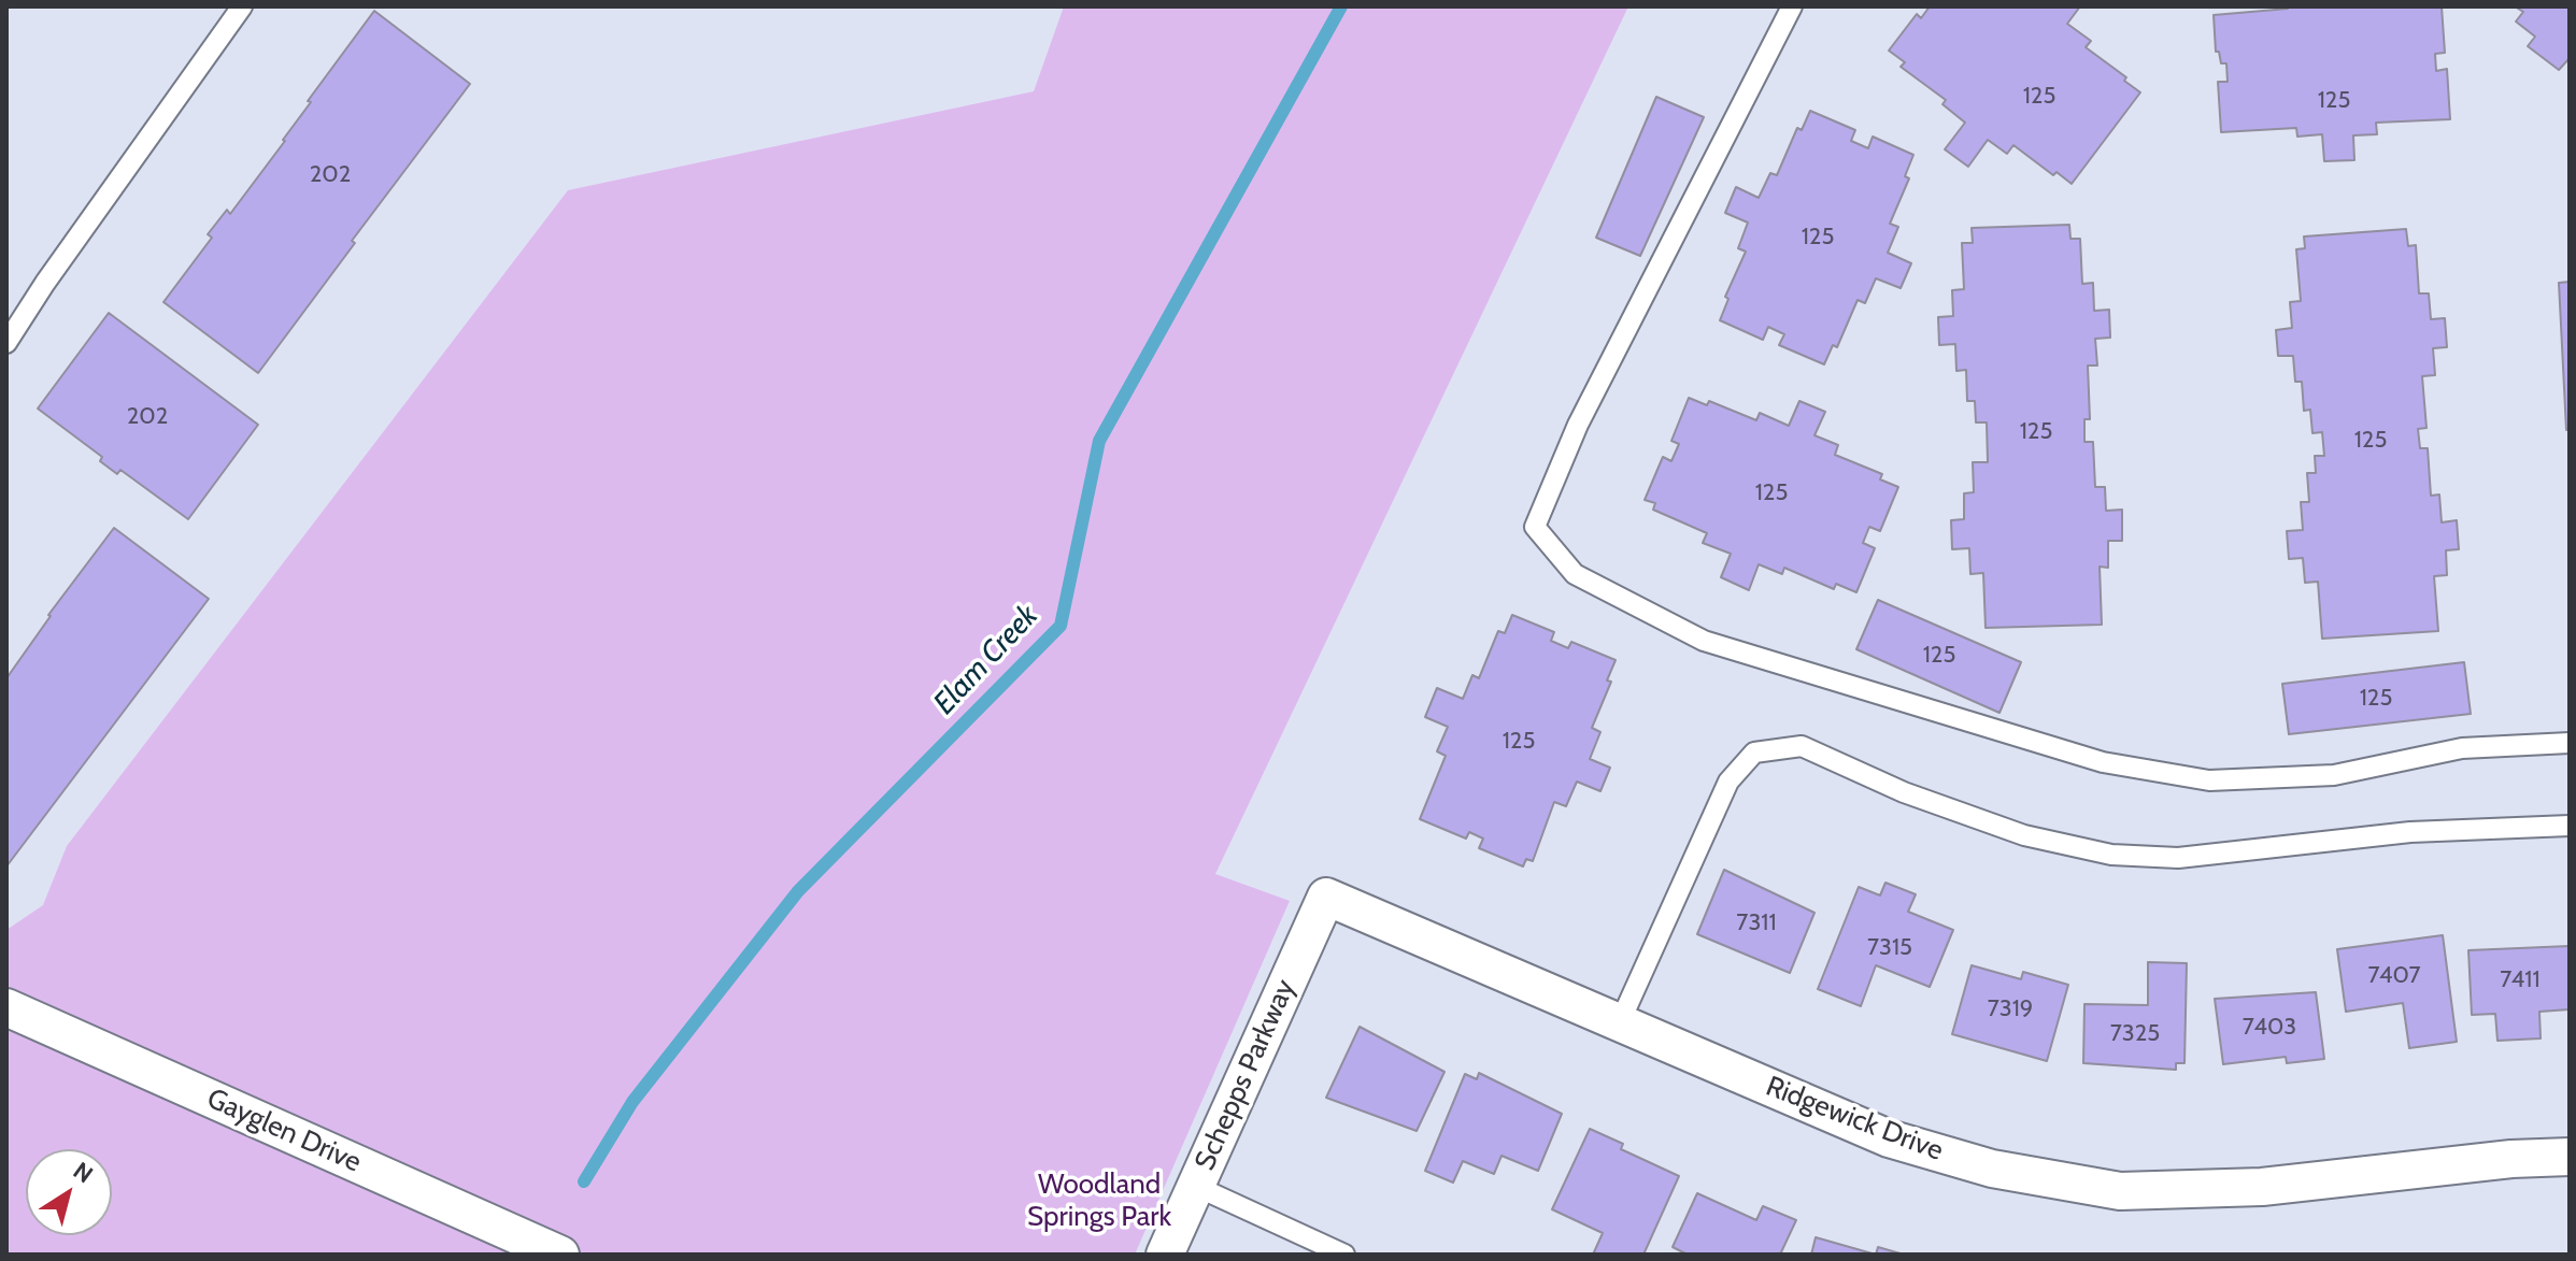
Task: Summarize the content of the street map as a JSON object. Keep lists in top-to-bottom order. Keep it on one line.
{"streets":{"street":["Schepps Parkway","Ridgewick Drive","Gayglen Drive"]},"crossings":[["Schepps Parkway","Ridgewick Drive"]],"water":["Elam Creek"],"parks":["Woodland Springs Park"],"house_numbers":["125","125","202","125","202","125","125","125","125","125","125","7311","7315","7407","7411","7319","7403","7325"],"north":"top right"}
